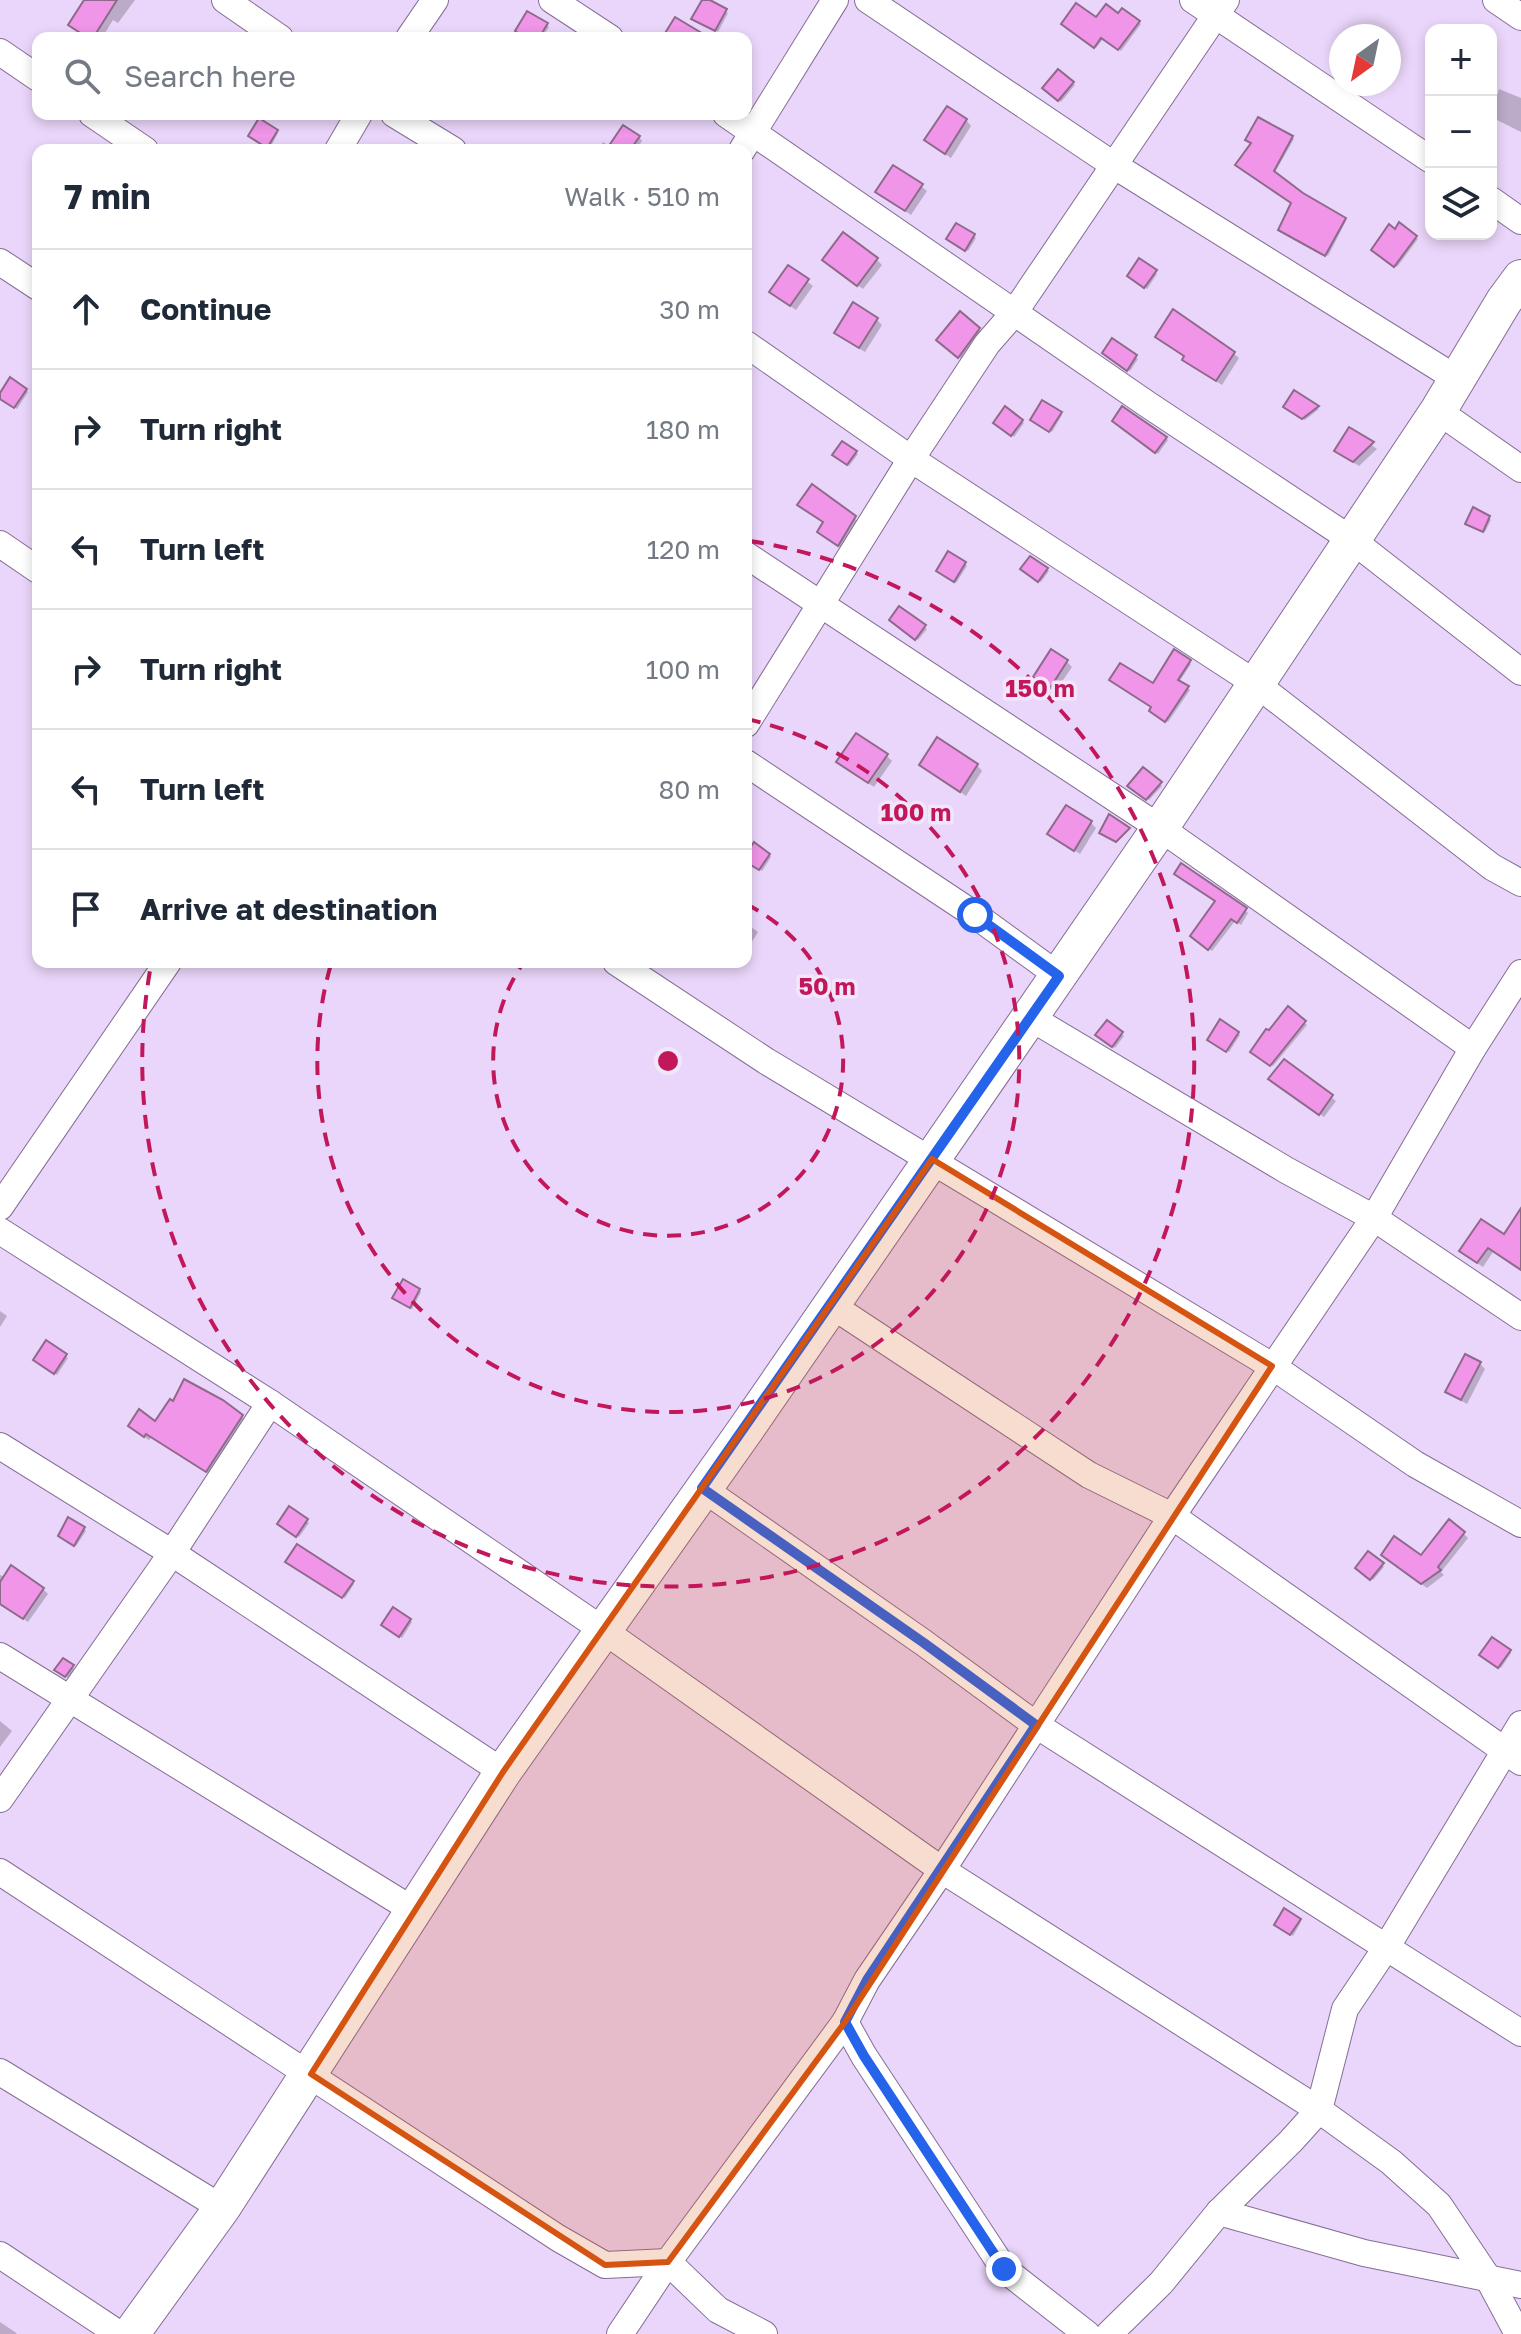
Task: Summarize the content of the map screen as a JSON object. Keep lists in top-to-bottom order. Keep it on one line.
{"north":"bottom left","page":{"map_buttons":["+","−"],"search":"Search here","heading":["7 min","Walk · 510 m"],"list":[["Continue","30 m"],["Turn right","180 m"],["Turn left","120 m"],["Turn right","100 m"],["Turn left","80 m"],"Arrive at destination"]},"rings":["150 m","100 m","50 m"]}
